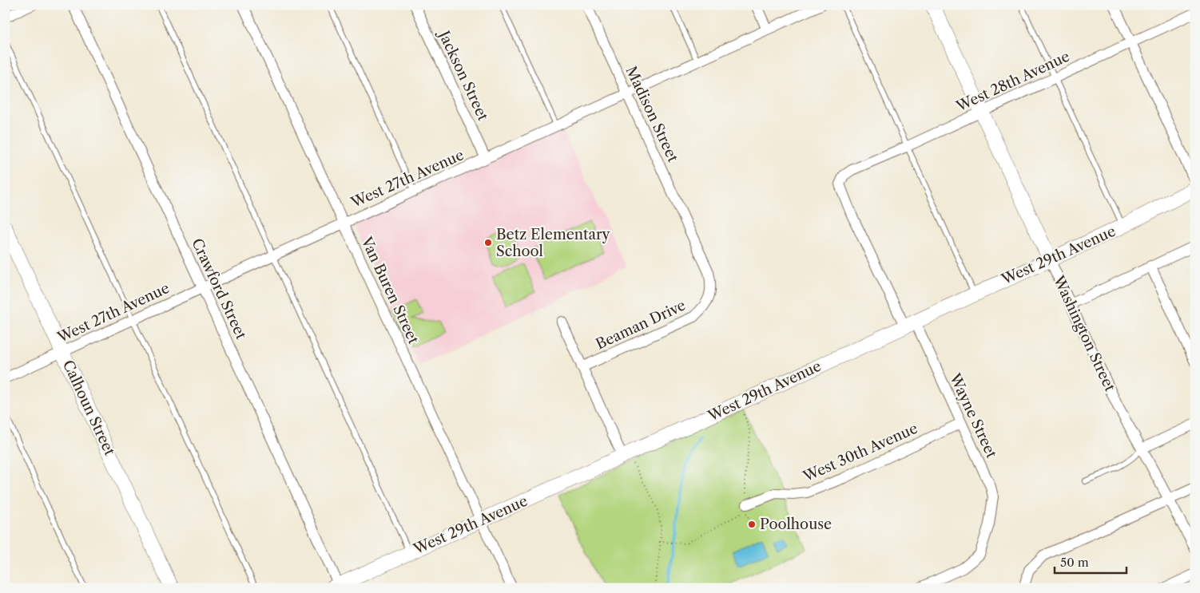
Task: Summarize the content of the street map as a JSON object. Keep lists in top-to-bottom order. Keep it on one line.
{"streets":{"street":["Jackson Street","West 28th Avenue","Madison Street","West 27th Avenue","West 29th Avenue","Crawford Street","Van Buren Street","Beaman Drive","Washington Street","Calhoun Street","Wayne Street","West 30th Avenue"]},"crossings":[["Jackson Street","West 27th Avenue"],["West 28th Avenue","Washington Street"],["West 28th Avenue","Wayne Street"],["Madison Street","West 27th Avenue"],["Madison Street","Beaman Drive"],["West 27th Avenue","Crawford Street"],["West 27th Avenue","Van Buren Street"],["West 27th Avenue","Calhoun Street"],["West 29th Avenue","Crawford Street"],["West 29th Avenue","Van Buren Street"],["West 29th Avenue","Washington Street"],["West 29th Avenue","Wayne Street"],["Wayne Street","West 30th Avenue"]],"places":["Betz Elementary School","Poolhouse"],"scale_bar":"50 m"}
